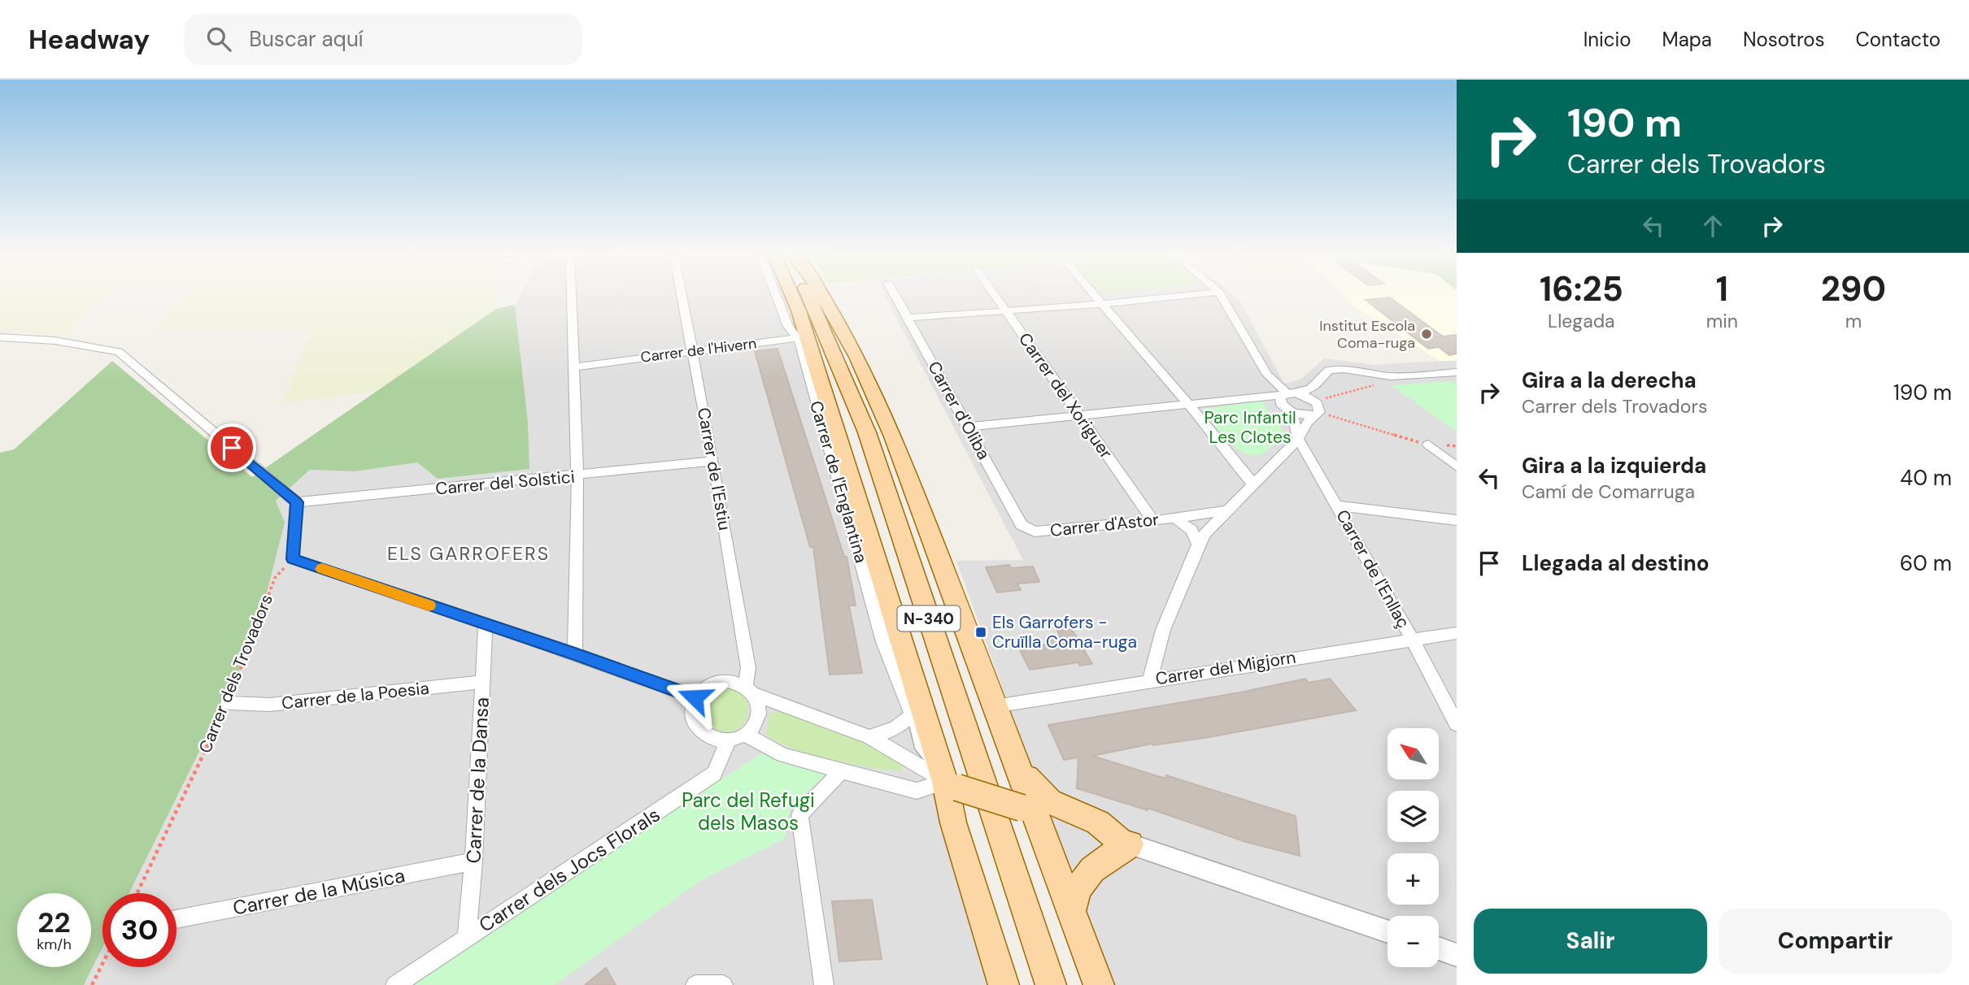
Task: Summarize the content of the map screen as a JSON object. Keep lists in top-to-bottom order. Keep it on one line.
{"streets":{"main road":["N-340"],"street":["Carrer de l'Hivern","Carrer del Xoriguer","Carrer d'Oliba","Carrer de l'Estiu","Carrer de l'Englantina","Carrer del Solstici","Carrer d'Astor","Carrer de l'Enllaç","Carrer del Migjorn","Carrer de la Poesia","Carrer de la Dansa","Carrer dels Jocs Florals","Carrer de la Música"],"path":["Carrer dels Trovadors"]},"crossings":[["Carrer de l'Hivern","Carrer de l'Estiu"],["Carrer de l'Hivern","Carrer de l'Englantina"],["Carrer del Xoriguer","Carrer d'Astor"],["Carrer d'Oliba","Carrer d'Astor"],["Carrer de l'Estiu","Carrer del Solstici"],["Carrer de l'Estiu","Carrer dels Jocs Florals"],["Carrer de l'Enllaç","Carrer del Migjorn"],["Carrer dels Trovadors","Carrer de la Poesia"],["Carrer de la Poesia","Carrer de la Dansa"],["Carrer de la Dansa","Carrer dels Jocs Florals"],["Carrer de la Dansa","Carrer de la Música"]],"districts":["ELS GARROFERS"],"parks":["Parc Infantil Les Clotes","Parc del Refugi dels Masos"],"places":{"other":["Institut Escola Coma-ruga"],"transit":["Els Garrofers - Cruïlla Coma-ruga"]},"north":"top left","page":{"header":"Headway","search":"Buscar aquí","nav":["Inicio","Mapa","Nosotros","Contacto"],"turn":["190 m","Carrer dels Trovadors"],"eta":["16:25","Llegada","1","min","290","m"],"list":[{"name":"Gira a la derecha","note":"Carrer dels Trovadors","value":"190 m"},{"name":"Gira a la izquierda","note":"Camí de Comarruga","value":"40 m"},{"name":"Llegada al destino","value":"60 m"}],"map_buttons":["+","−"],"speed":"22 km/h","limit":"30","buttons":["Salir","Compartir"]}}
